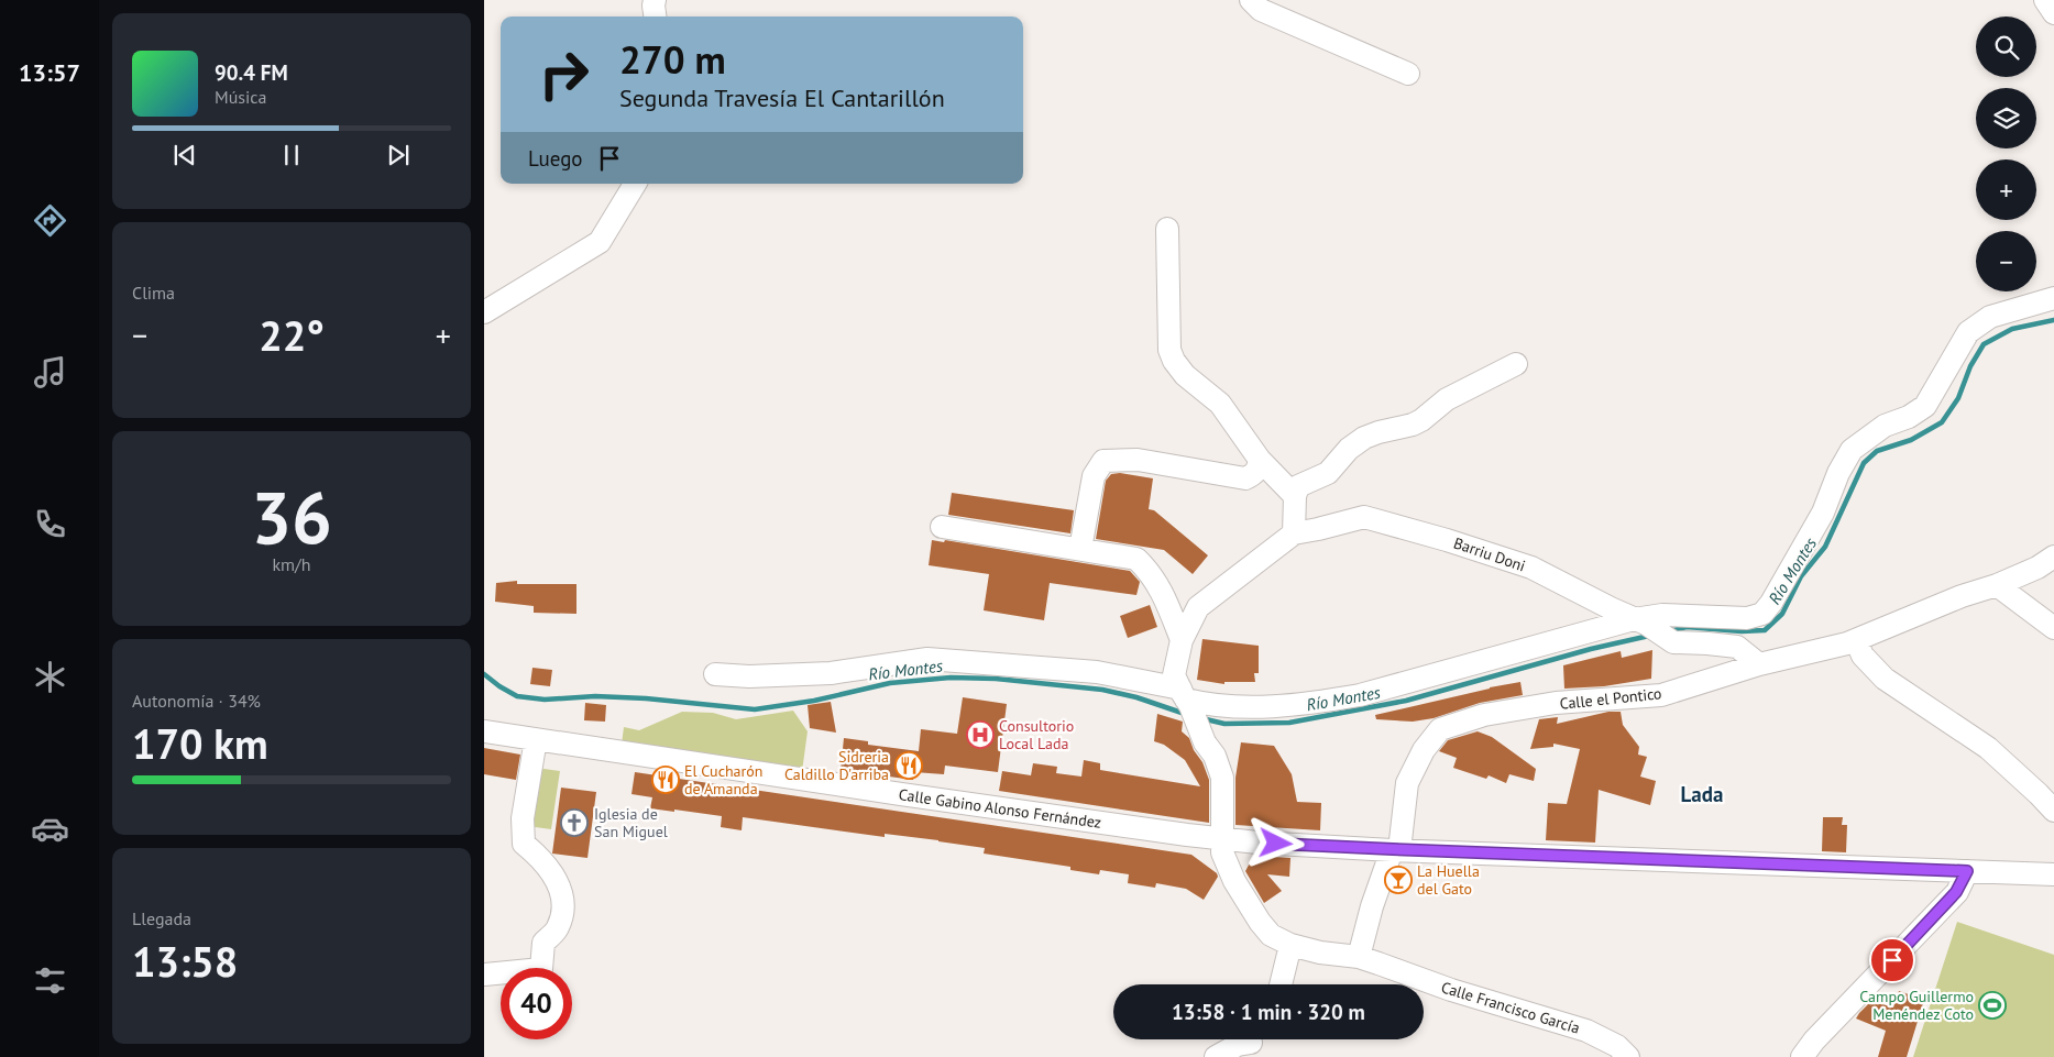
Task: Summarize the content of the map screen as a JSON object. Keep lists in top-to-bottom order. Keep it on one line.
{"streets":{"street":["Barriu Doni","Calle el Pontico","Calle Gabino Alonso Fernández","Calle Francisco García"]},"crossings":[["Barriu Doni","Calle el Pontico"],["Barriu Doni","Calle Gabino Alonso Fernández"],["Barriu Doni","Calle Francisco García"],["Calle el Pontico","Calle Gabino Alonso Fernández"],["Calle el Pontico","Calle Francisco García"],["Calle Gabino Alonso Fernández","Calle Francisco García"]],"districts":["Lada"],"water":["Río Montes"],"places":{"hospital":["Consultorio Local Lada"],"restaurant":["Sidreria Caldillo D'arriba","El Cucharón de Amanda"],"church":["Iglesia de San Miguel"],"bar":["La Huella del Gato"],"sports":["Campo Guillermo Menéndez Coto"]},"page":{"tabs":"13:57","map_buttons":["+","−"],"turn":["270 m","Segunda Travesía El Cantarillón"],"song":["90.4 FM","Música"],"then":"Luego","tile":["Clima",["36","km/h"],["Autonomía · 34%","170 km"],["Llegada","13:58"]],"heat":["−","22°","+"],"limit":"40","trip":"13:58 · 1 min · 320 m"}}
